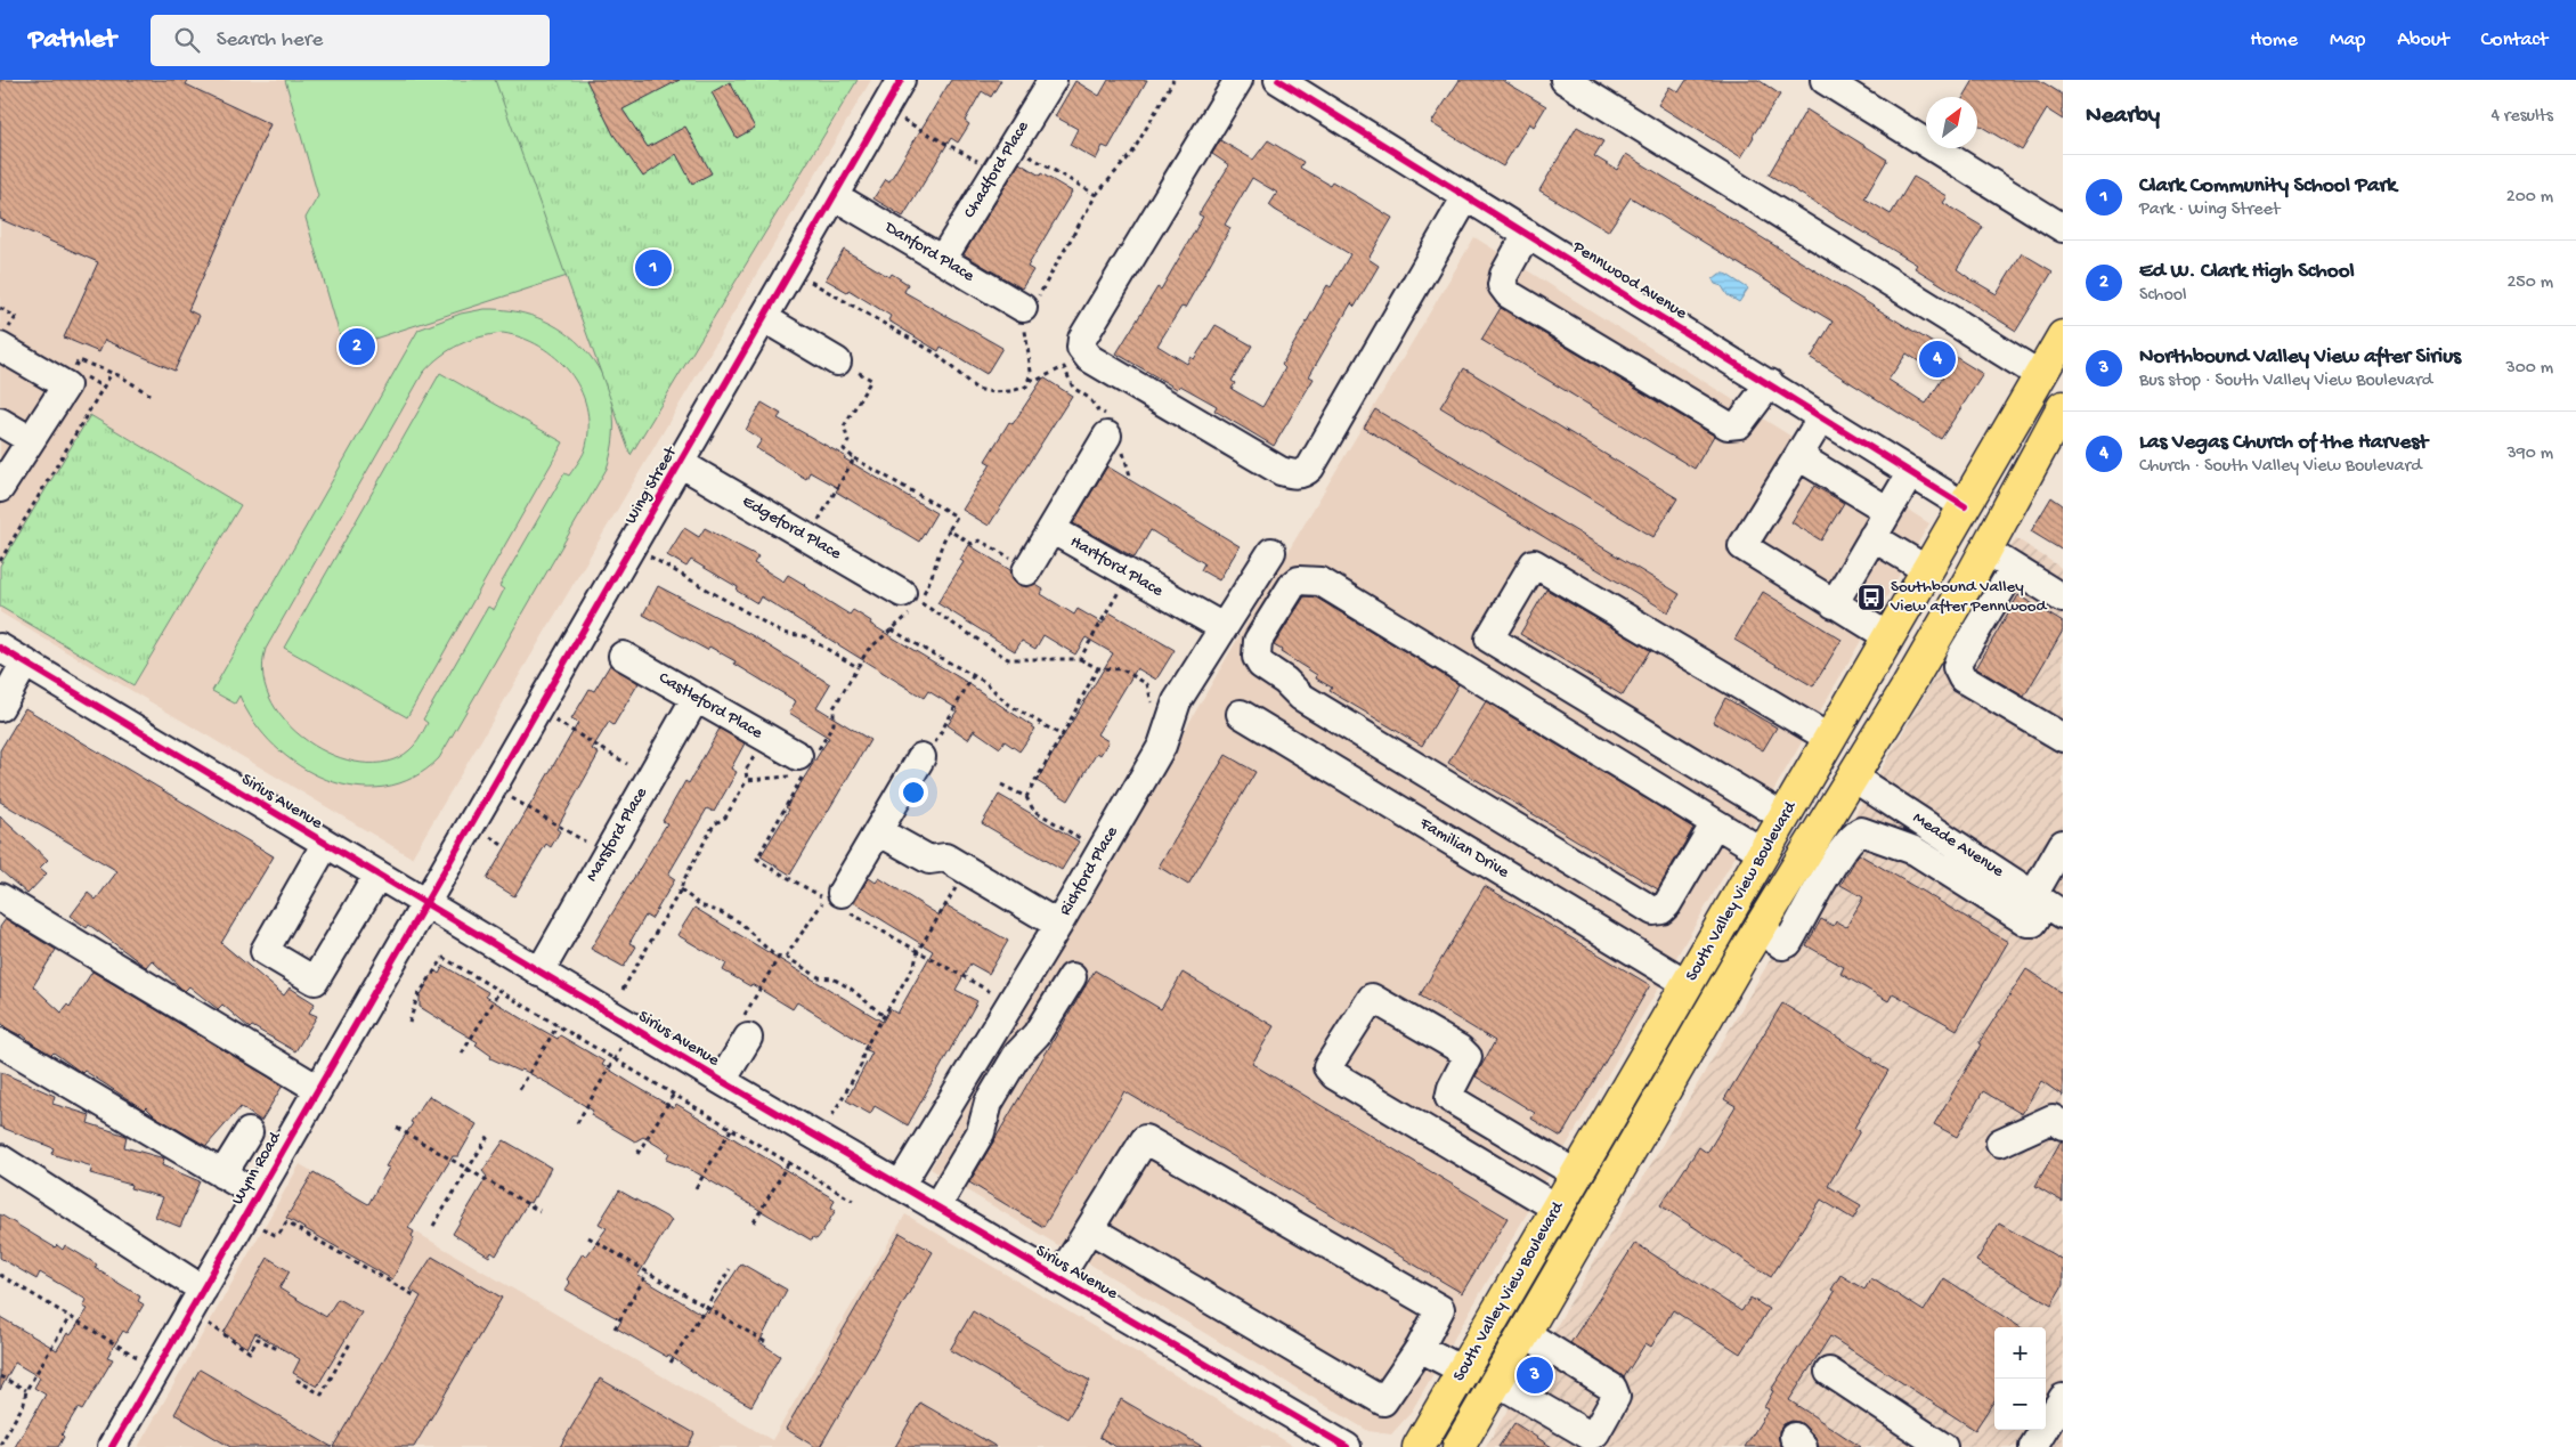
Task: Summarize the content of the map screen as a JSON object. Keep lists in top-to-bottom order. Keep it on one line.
{"streets":{"main road":["South Valley View Boulevard"],"street":["Chadford Place","Danford Place","Pennwood Avenue","Wing Street","Edgeford Place","Hartford Place","Castleford Place","Sirius Avenue","Marsford Place","Meade Avenue","Familian Drive","Richford Place","Wynn Road"]},"crossings":[["Chadford Place","Danford Place"],["Danford Place","Wing Street"],["Pennwood Avenue","South Valley View Boulevard"],["Wing Street","Edgeford Place"],["Wing Street","Sirius Avenue"],["Wing Street","Wynn Road"],["Hartford Place","Richford Place"],["Castleford Place","Marsford Place"],["Sirius Avenue","Marsford Place"],["Sirius Avenue","Richford Place"],["Sirius Avenue","Wynn Road"],["Meade Avenue","South Valley View Boulevard"],["Familian Drive","South Valley View Boulevard"]],"places":{"bus stop":["Southbound Valley View after Pennwood"]},"north":"top right","page":{"header":"Pathlet","search":"Search here","nav":["Home","Map","About","Contact"],"heading":["Nearby","4 results"],"list":[{"mark":"1","name":"Clark Community School Park","note":"Park · Wing Street","value":"200 m"},{"mark":"2","name":"Ed W. Clark High School","note":"School","value":"250 m"},{"mark":"3","name":"Northbound Valley View after Sirius","note":"Bus stop · South Valley View Boulevard","value":"300 m"},{"mark":"4","name":"Las Vegas Church of the Harvest","note":"Church · South Valley View Boulevard","value":"390 m"}],"pins":["1","2","4","3"],"map_buttons":["+","−"]}}
